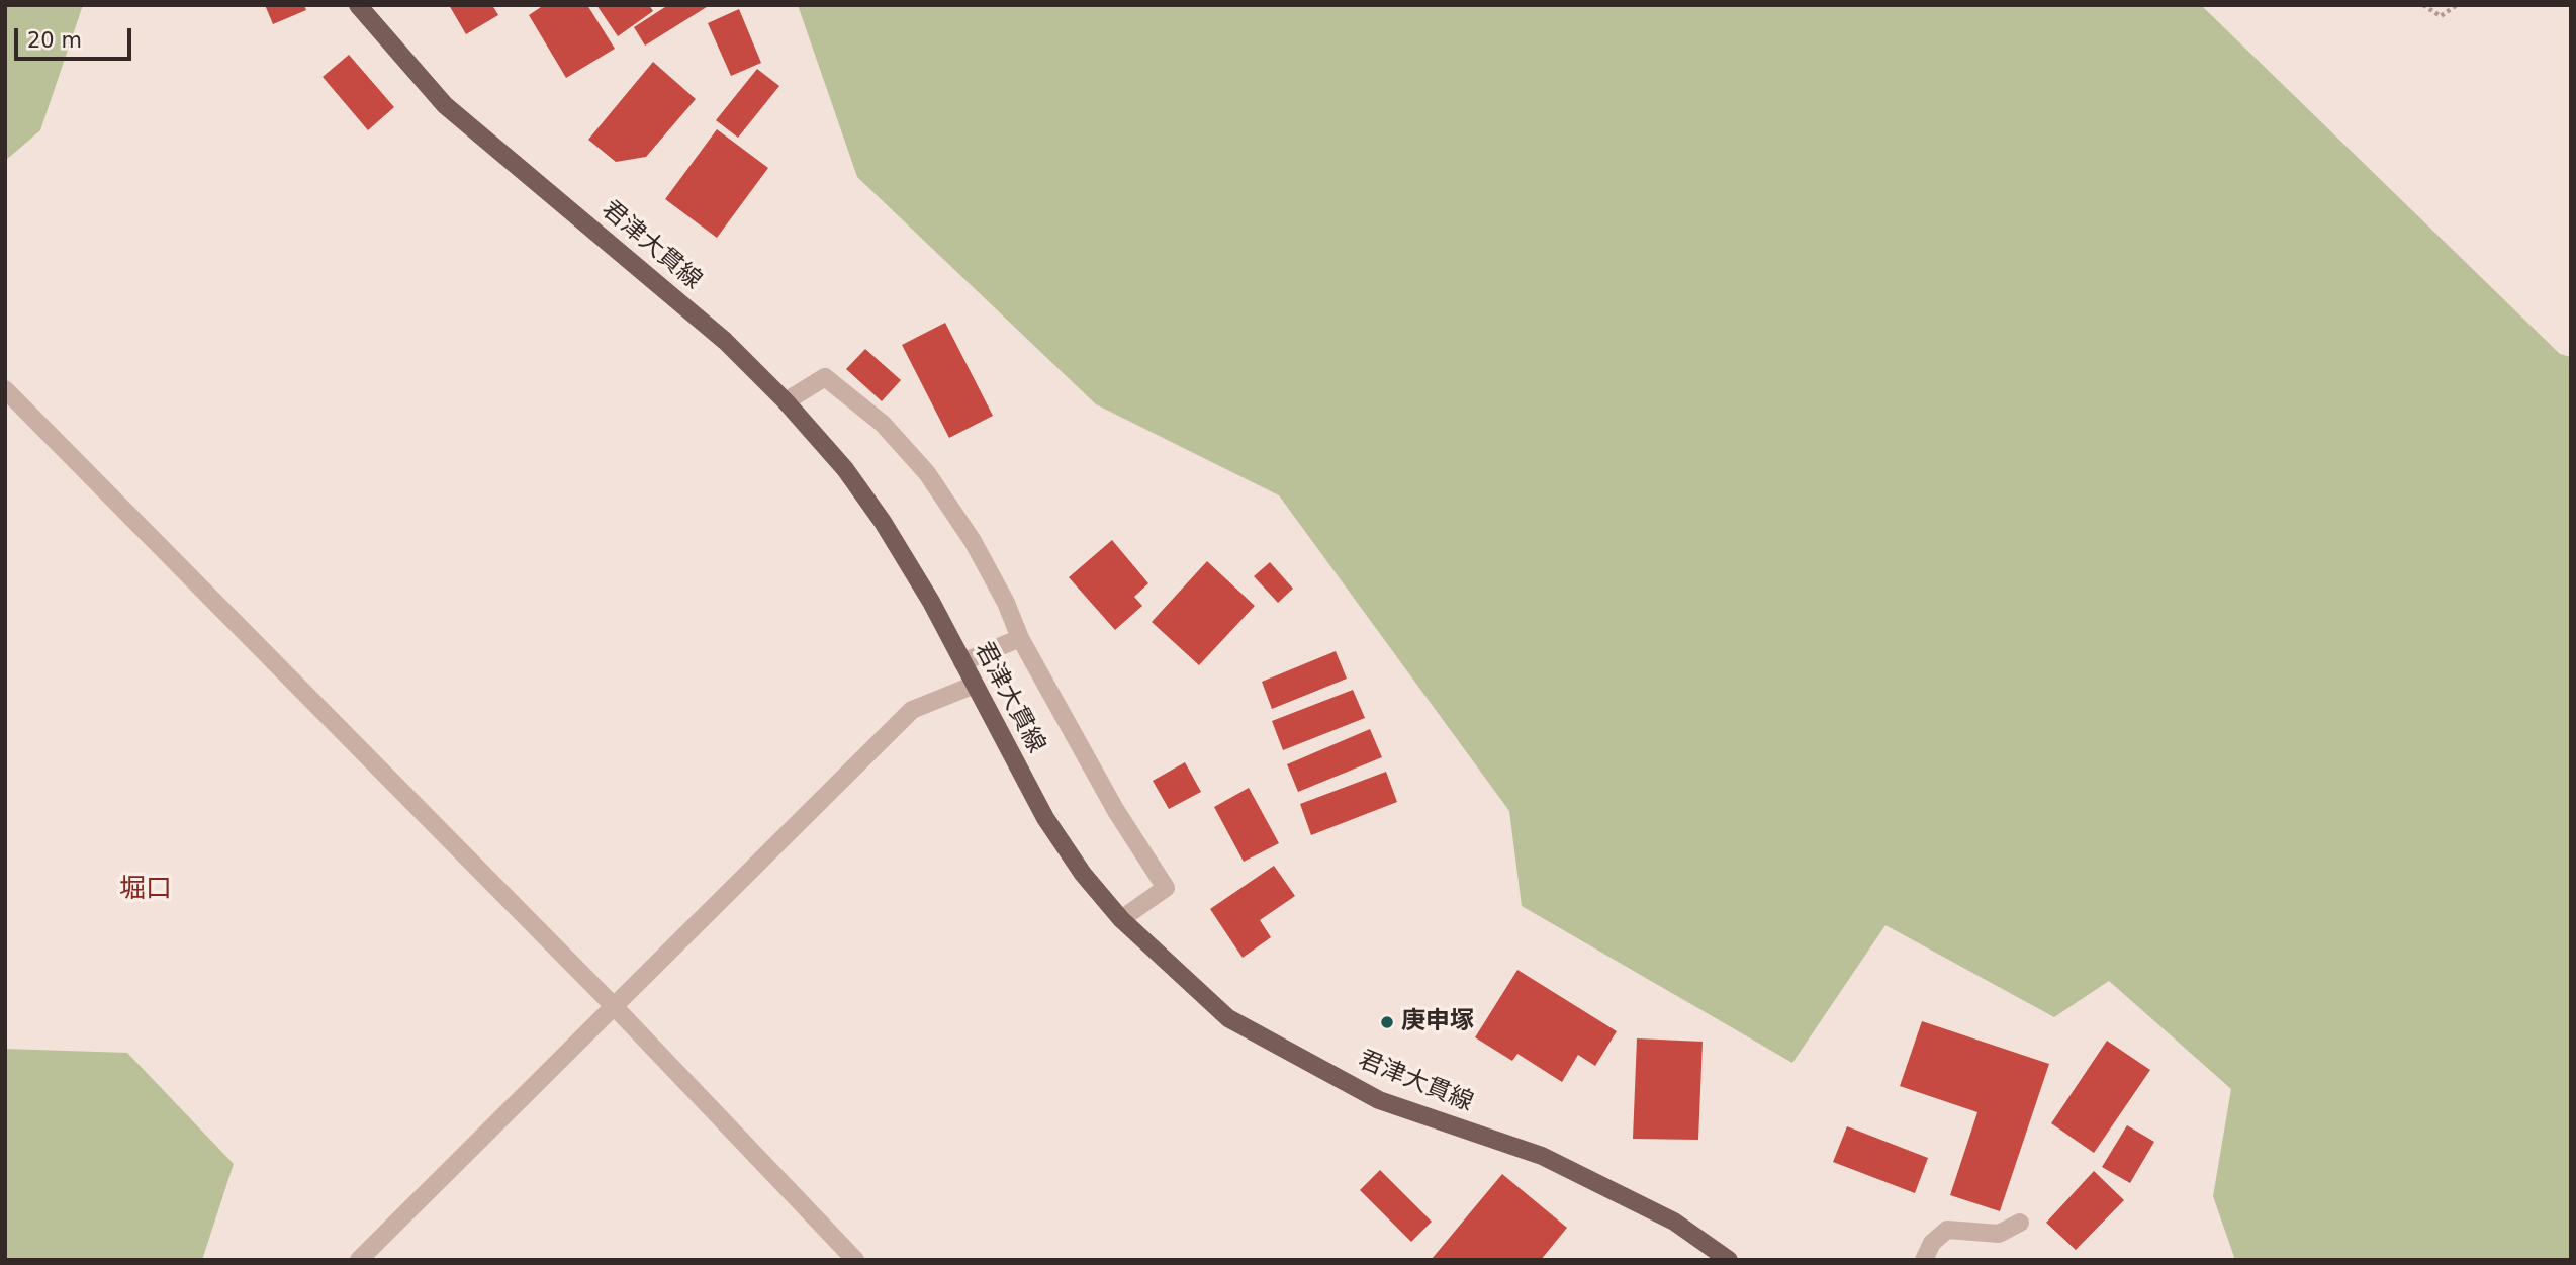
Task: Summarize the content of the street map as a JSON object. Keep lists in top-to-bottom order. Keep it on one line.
{"streets":{"main road":["君津大貫線"]},"districts":["堀口"],"places":["庚申塚"],"scale_bar":"20 m"}
